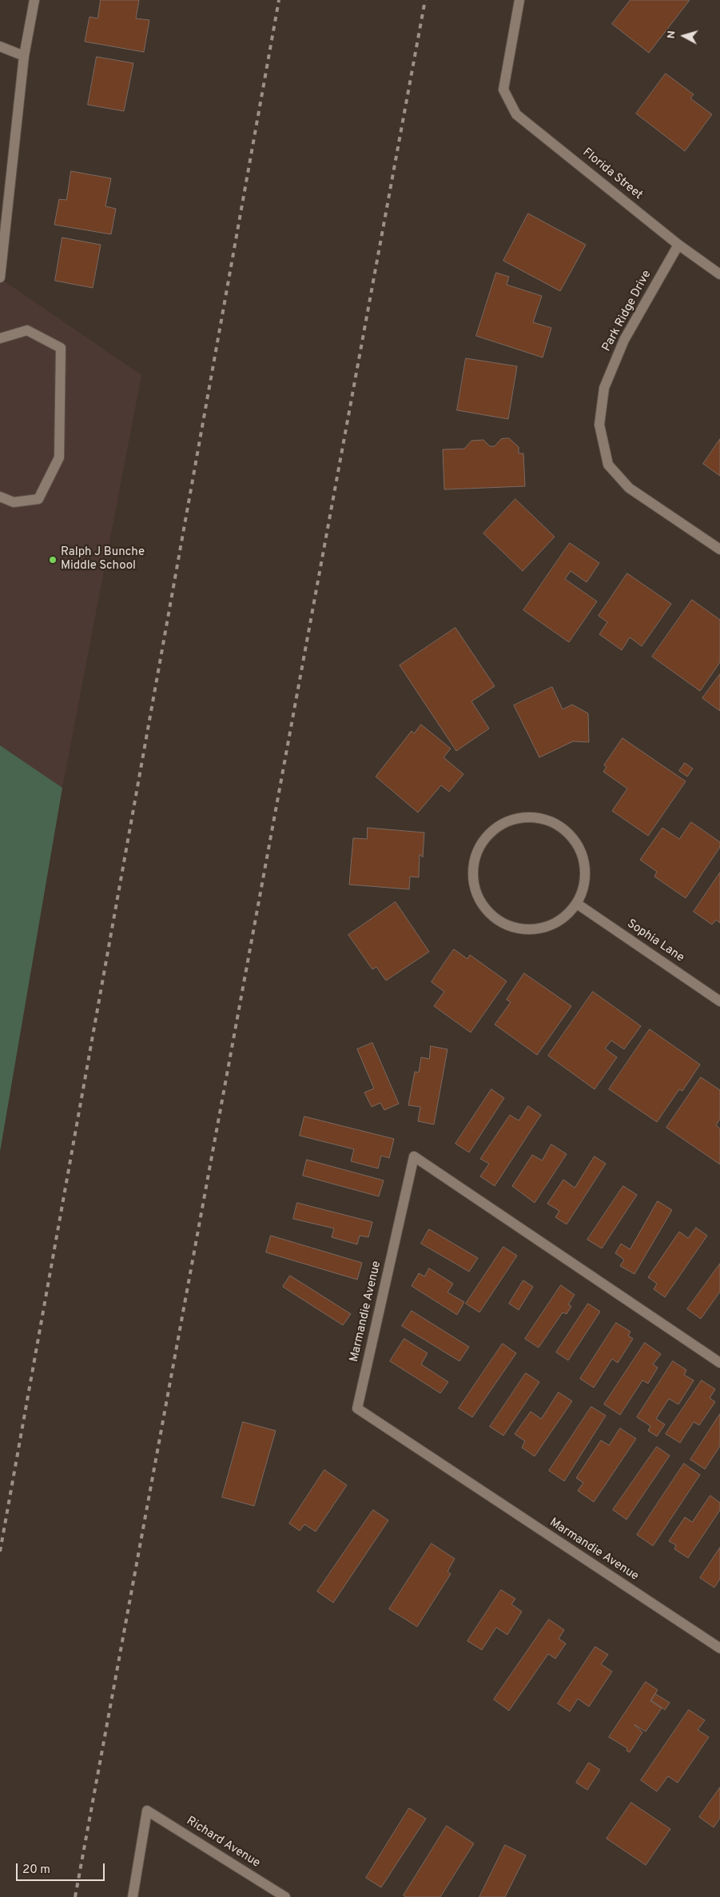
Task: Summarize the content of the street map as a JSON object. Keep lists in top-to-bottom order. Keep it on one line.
{"streets":{"street":["Florida Street","Park Ridge Drive","Sophia Lane","Marmandie Avenue","Richard Avenue"]},"crossings":[["Florida Street","Park Ridge Drive"]],"places":["Ralph J Bunche Middle School"],"scale_bar":"20 m","north":"left"}
